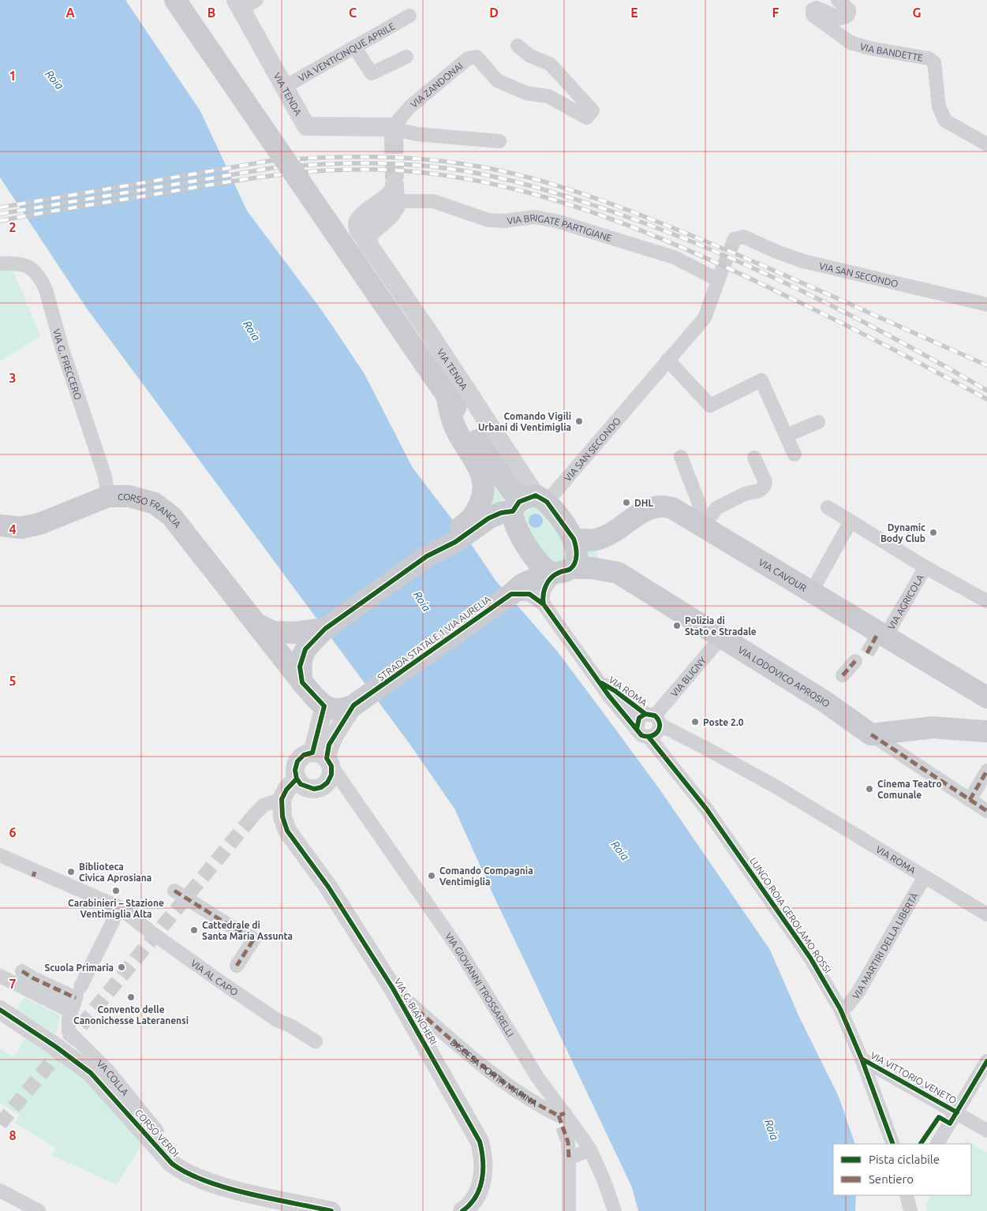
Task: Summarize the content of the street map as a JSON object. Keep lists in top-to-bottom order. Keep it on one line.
{"streets":{"main road":["VIA TENDA","CORSO FRANCIA","VIA CAVOUR","STRADA STATALE 1 VIA AURELIA","VIA LODOVICO APROSIO","VIA G. BIANCHERI","CORSO VERDI"],"street":["VIA BANDETTE","VIA VENTICINQUE APRILE","VIA ZANDONAI","VIA BRIGATE PARTIGIANE","VIA SAN SECONDO","VIA G. FRECCERO","VIA AGRICOLA","VIA BLIGNY","VIA ROMA","LUNGO ROIA GEROLAMO ROSSI","VIA MARTIRI DELLA LIBERTÀ","VIA AL CAPO","VIA GIOVANNI TROSSARELLI","DISCESA PORTA MARINA","VA COLLA","VIA VITTORIO VENETO"]},"crossings":[["VIA VENTICINQUE APRILE","VIA TENDA"],["VIA ZANDONAI","VIA TENDA"],["VIA TENDA","VIA BRIGATE PARTIGIANE"],["VIA TENDA","VIA SAN SECONDO"],["VIA BRIGATE PARTIGIANE","VIA SAN SECONDO"],["VIA G. FRECCERO","CORSO FRANCIA"],["VIA CAVOUR","VIA AGRICOLA"],["STRADA STATALE 1 VIA AURELIA","VIA LODOVICO APROSIO"],["VIA BLIGNY","VIA LODOVICO APROSIO"],["VIA BLIGNY","VIA ROMA"],["VIA BLIGNY","LUNGO ROIA GEROLAMO ROSSI"],["VIA ROMA","LUNGO ROIA GEROLAMO ROSSI"],["VIA ROMA","VIA MARTIRI DELLA LIBERTÀ"],["LUNGO ROIA GEROLAMO ROSSI","VIA MARTIRI DELLA LIBERTÀ"],["LUNGO ROIA GEROLAMO ROSSI","VIA VITTORIO VENETO"],["VIA AL CAPO","VA COLLA"],["VIA GIOVANNI TROSSARELLI","DISCESA PORTA MARINA"],["VIA G. BIANCHERI","DISCESA PORTA MARINA"],["VA COLLA","CORSO VERDI"]],"water":["Roia"],"places":["Comando Vigili Urbani di Ventimiglia","DHL","Dynamic Body Club","Polizia di Stato e Stradale","Poste 2.0","Cinema Teatro Comunale","Biblioteca Civica Aprosiana","Comando Compagnia Ventimiglia","Carabinieri – Stazione Ventimiglia Alta","Cattedrale di Santa Maria Assunta","Scuola Primaria","Convento delle Canonichesse Lateranensi"],"legend":["Pista ciclabile","Sentiero"],"grid":{"columns":["A","B","C","D","E","F","G"],"rows":["1","2","3","4","5","6","7","8"]}}
